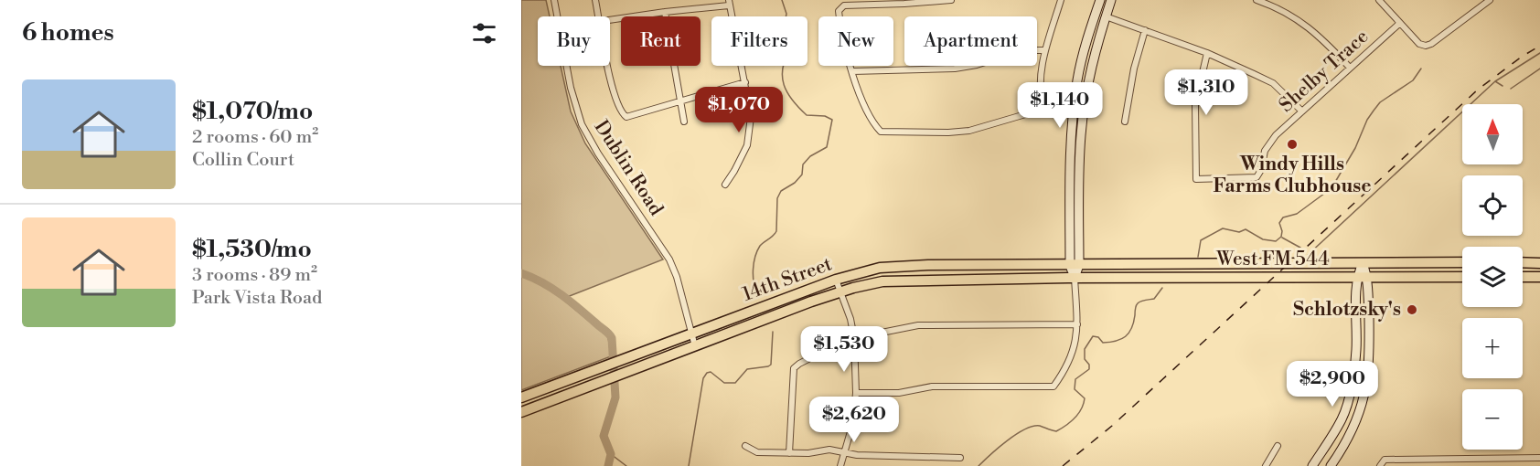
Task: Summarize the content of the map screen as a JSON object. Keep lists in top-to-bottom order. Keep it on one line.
{"streets":{"main road":["West FM 544","14th Street"],"street":["Shelby Trace","Dublin Road"]},"crossings":[["Dublin Road","14th Street"],["West FM 544","14th Street"]],"places":["Windy Hills Farms Clubhouse","Schlotzsky's"],"north":"top","page":{"heading":"6 homes","chip":["Buy","Rent","Filters","New","Apartment"],"list":[{"name":"$1,070/mo","note":"2 rooms · 60 m² · Collin Court"},{"name":"$1,530/mo","note":"3 rooms · 89 m² · Park Vista Road"}],"price":["$1,310","$1,140","$1,070","$1,530","$2,900","$2,620"],"map_buttons":["+","−"]}}
